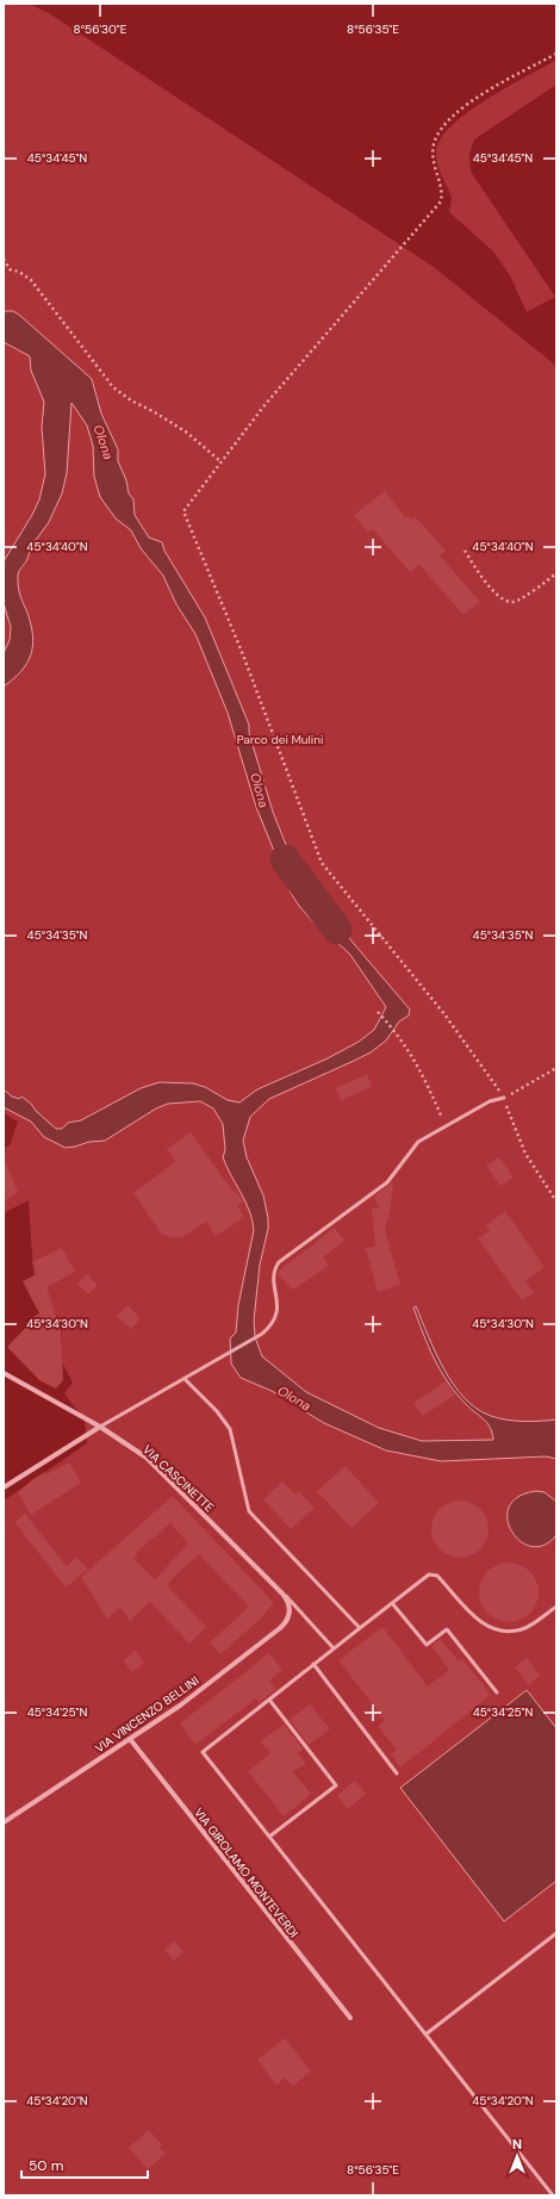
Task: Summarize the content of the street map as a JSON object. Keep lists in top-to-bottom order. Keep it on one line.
{"streets":{"street":["VIA CASCINETTE","VIA VINCENZO BELLINI","VIA GIROLAMO MONTEVERDI"]},"crossings":[["VIA CASCINETTE","VIA VINCENZO BELLINI"],["VIA VINCENZO BELLINI","VIA GIROLAMO MONTEVERDI"]],"water":["Olona"],"parks":["Parco dei Mulini"],"scale_bar":"50 m","north":"top","coordinates":["8°56'30\"E","8°56'35\"E","45°34'45\"N","45°34'40\"N","45°34'35\"N","45°34'30\"N","45°34'25\"N","45°34'20\"N"]}
